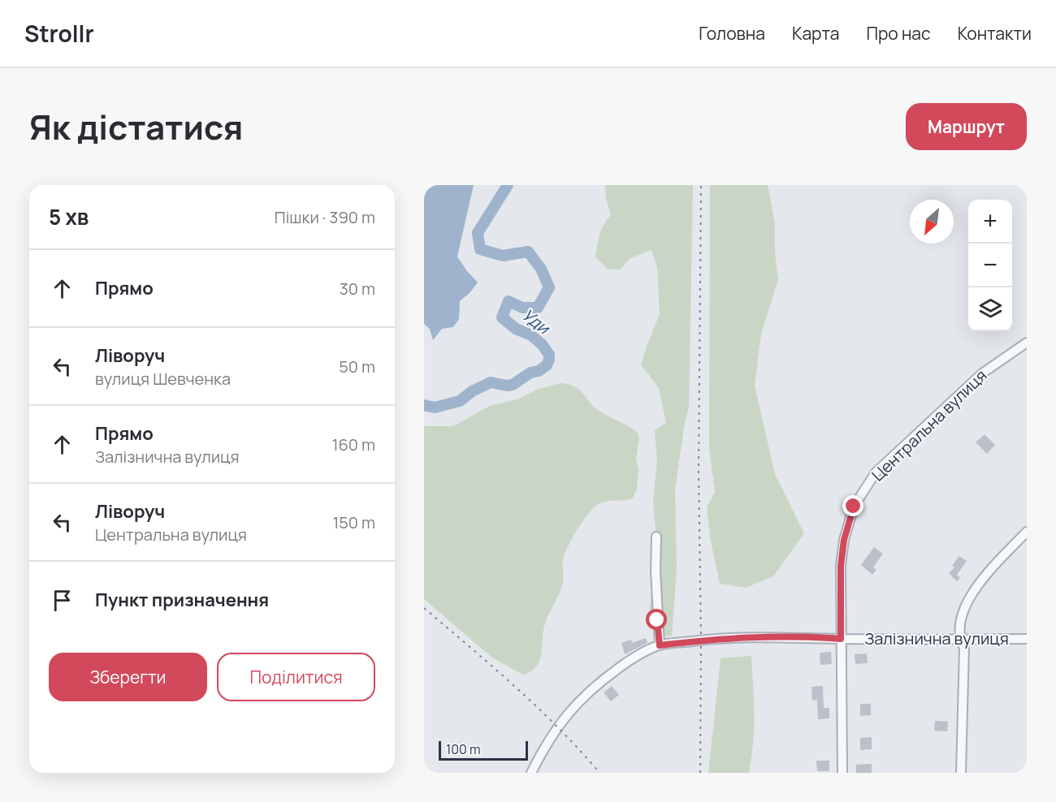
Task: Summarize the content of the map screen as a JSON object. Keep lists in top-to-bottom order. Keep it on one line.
{"streets":{"street":["Центральна вулиця","Залізнична вулиця"]},"crossings":[["Центральна вулиця","Залізнична вулиця"]],"water":["Уди"],"scale_bar":"100 m","north":"bottom left","page":{"header":"Strollr","nav":["Головна","Карта","Про нас","Контакти"],"title":"Як дістатися","buttons":["Маршрут",["Зберегти","Поділитися"]],"heading":["5 хв","Пішки · 390 m"],"map_buttons":["+","−"],"list":[["Прямо","30 m"],["Ліворуч","вулиця Шевченка","50 m"],["Прямо","Залізнична вулиця","160 m"],["Ліворуч","Центральна вулиця","150 m"],"Пункт призначення"],"scale":"100 m"}}
